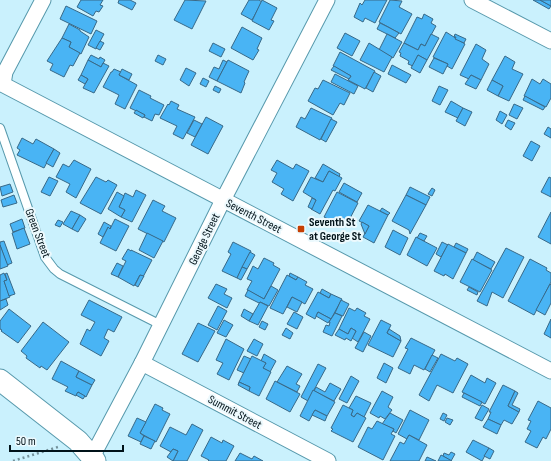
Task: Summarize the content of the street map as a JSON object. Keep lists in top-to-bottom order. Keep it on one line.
{"streets":{"street":["Seventh Street","George Street","Summit Street"],"lane":["Green Street"]},"crossings":[["Seventh Street","George Street"],["Green Street","George Street"],["George Street","Summit Street"]],"places":{"transit":["Seventh St at George St"]},"scale_bar":"50 m"}
